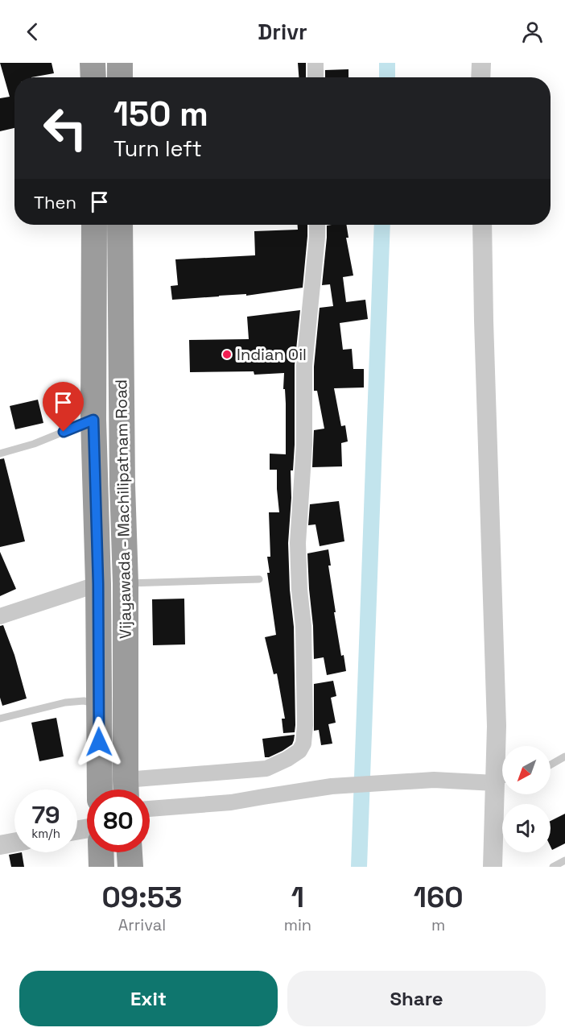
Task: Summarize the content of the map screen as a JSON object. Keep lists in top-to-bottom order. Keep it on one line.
{"streets":{"highway":["Vijayawada - Machilipatnam Road"]},"places":["Indian Oil"],"north":"bottom left","page":{"header":"Drivr","turn":["150 m","Turn left"],"then":"Then","speed":"79 km/h","limit":"80","eta":["09:53","Arrival","1","min","160","m"],"buttons":["Exit","Share"]}}
